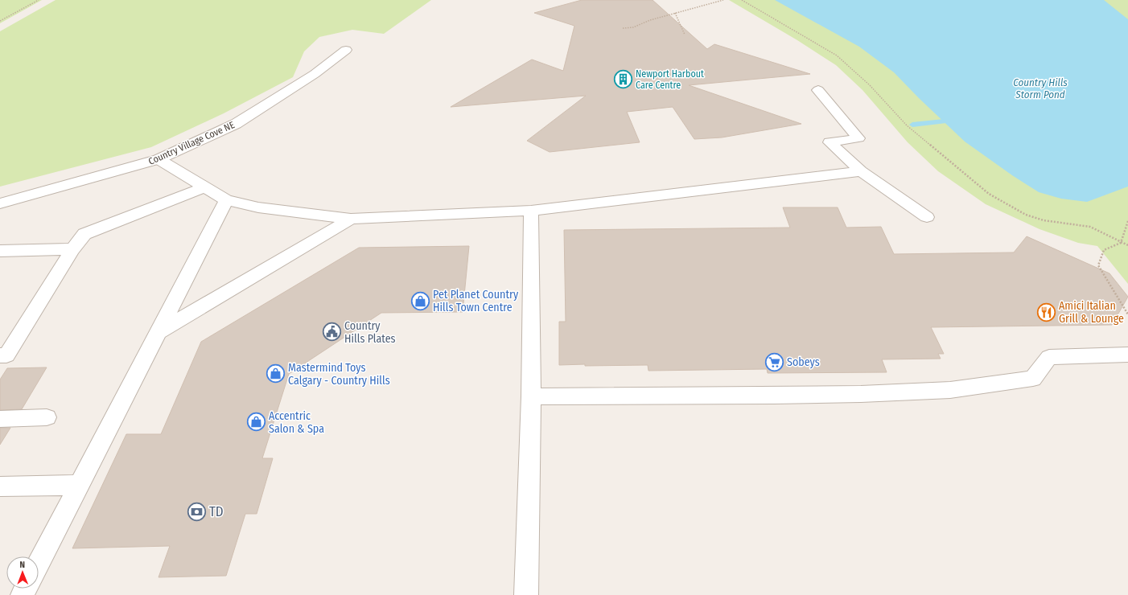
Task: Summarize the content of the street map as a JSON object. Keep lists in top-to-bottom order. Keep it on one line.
{"streets":{"street":["Country Village Cove NE"]},"water":["Country Hills Storm Pond"],"places":{"building":["Newport Harbout Care Centre"],"shop":["Pet Planet Country Hills Town Centre","Mastermind Toys Calgary - Country Hills","Accentric Salon & Spa"],"restaurant":["Amici Italian Grill & Lounge"],"public building":["Country Hills Plates"],"supermarket":["Sobeys"],"bank":["TD"]},"north":"top"}
